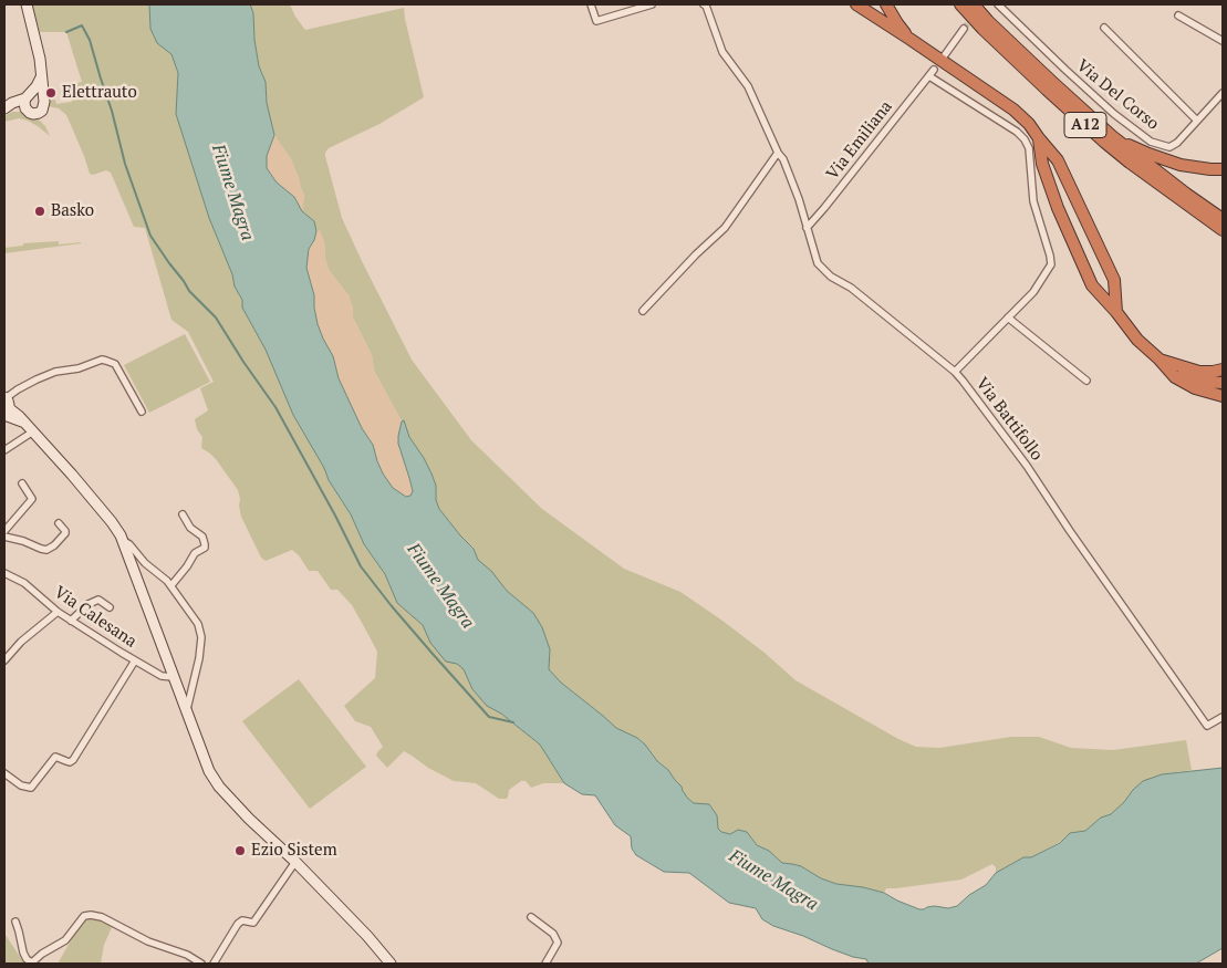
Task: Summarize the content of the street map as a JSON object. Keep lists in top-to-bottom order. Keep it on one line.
{"streets":{"highway":["A12"],"street":["Via Del Corso","Via Emiliana","Via Battifollo","Via Calesana"]},"crossings":[["Via Emiliana","Via Battifollo"]],"water":["Fiume Magra"],"places":["Elettrauto","Basko","Ezio Sistem"]}
